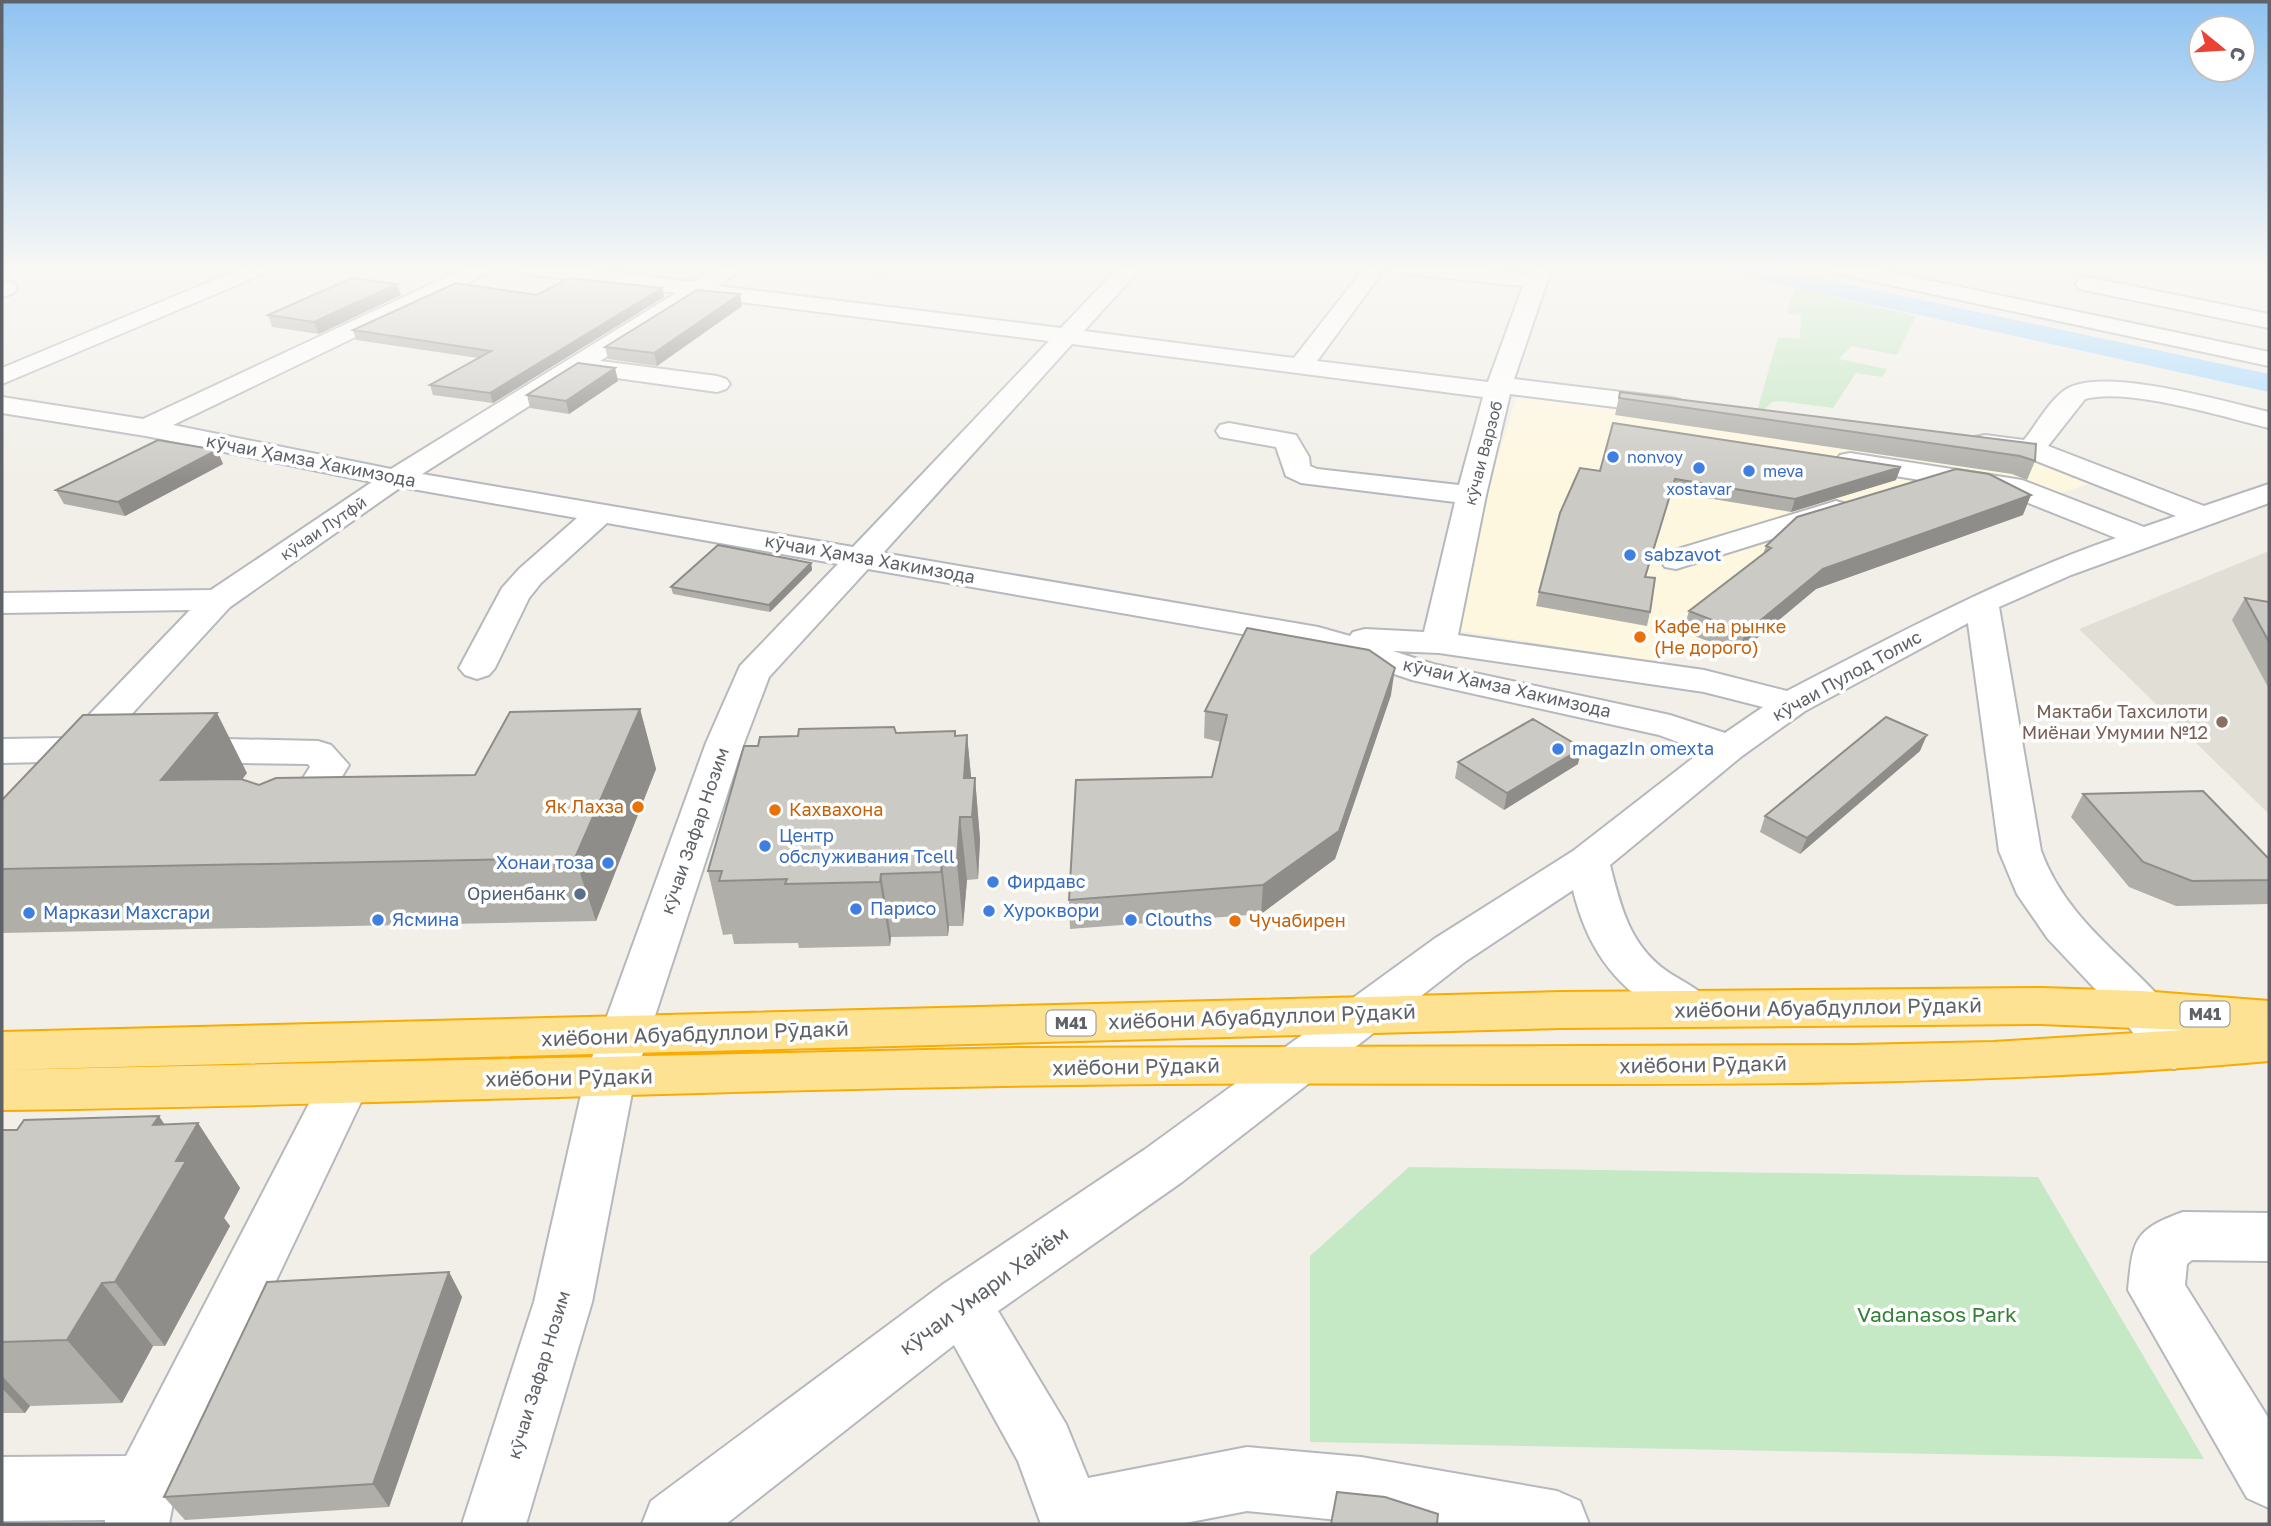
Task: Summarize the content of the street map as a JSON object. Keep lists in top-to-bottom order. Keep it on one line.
{"streets":{"highway":["хиёбони Абуабдуллои Рӯдакӣ","M41","хиёбони Рӯдакӣ"],"street":["кӯчаи Варзоб","кӯчаи Ҳамза Хакимзода","кӯчаи Лутфӣ","кӯчаи Пулод Толис","кӯчаи Зафар Нозим","кӯчаи Умари Хайём"]},"crossings":[["кӯчаи Ҳамза Хакимзода","кӯчаи Лутфӣ"],["кӯчаи Ҳамза Хакимзода","кӯчаи Пулод Толис"],["кӯчаи Ҳамза Хакимзода","кӯчаи Зафар Нозим"],["кӯчаи Пулод Толис","хиёбони Абуабдуллои Рӯдакӣ"],["кӯчаи Пулод Толис","кӯчаи Умари Хайём"],["кӯчаи Зафар Нозим","хиёбони Абуабдуллои Рӯдакӣ"],["кӯчаи Зафар Нозим","хиёбони Рӯдакӣ"],["хиёбони Абуабдуллои Рӯдакӣ","хиёбони Рӯдакӣ"],["хиёбони Абуабдуллои Рӯдакӣ","кӯчаи Умари Хайём"],["хиёбони Рӯдакӣ","кӯчаи Умари Хайём"]],"parks":["Vadanasos Park"],"places":["nonvoy","xostavar","meva","sabzavot","Кафе на рынке (Не дорого)","Мактаби Тахсилоти Миёнаи Умумии №12","magazIn omexta","Як Лахза","Кахвахона","Центр обслуживания Tcell","Хонаи тоза","Фирдавс","Ориенбанк","Парисо","Хуроквори","Маркази Махсгари","Ясмина","Clouths","Чучабирен"],"north":"right"}
